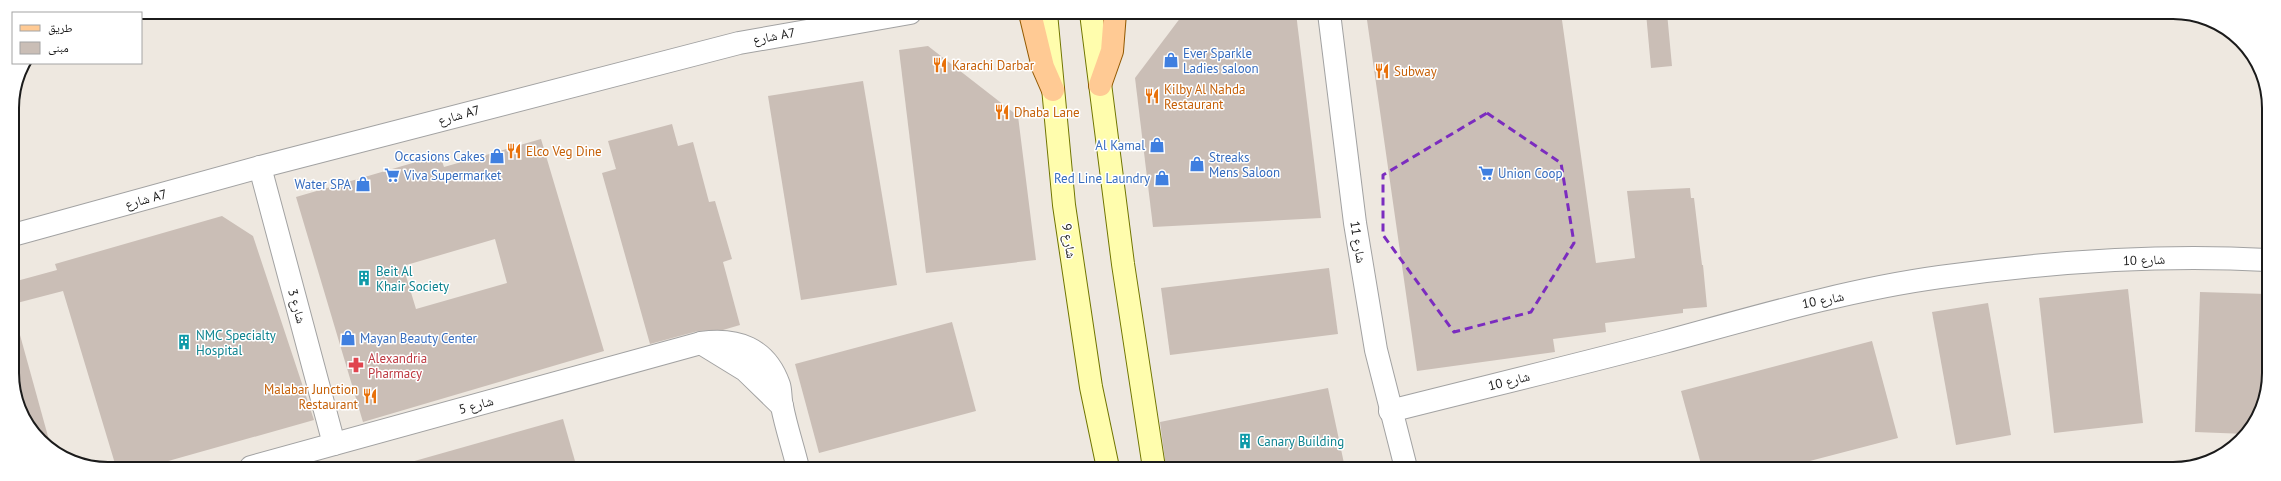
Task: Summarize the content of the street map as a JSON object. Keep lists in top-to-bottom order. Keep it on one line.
{"streets":{"street":["شارع A7","شارع 9","شارع 11","شارع 10","شارع 3","شارع 5"]},"crossings":[["شارع A7","شارع 3"],["شارع 11","شارع 10"],["شارع 3","شارع 5"]],"places":{"shop":["Ever Sparkle Ladies saloon","Al Kamal","Occasions Cakes","Streaks Mens Saloon","Red Line Laundry","Water SPA","Mayan Beauty Center"],"restaurant":["Karachi Darbar","Subway","Kilby Al Nahda Restaurant","Dhaba Lane","Elco Veg Dine","Malabar Junction Restaurant"],"supermarket":["Union Coop","Viva Supermarket"],"building":["Beit Al Khair Society","NMC Specialty Hospital","Canary Building"],"pharmacy":["Alexandria Pharmacy"]},"legend":["طريق","مبنى"]}
